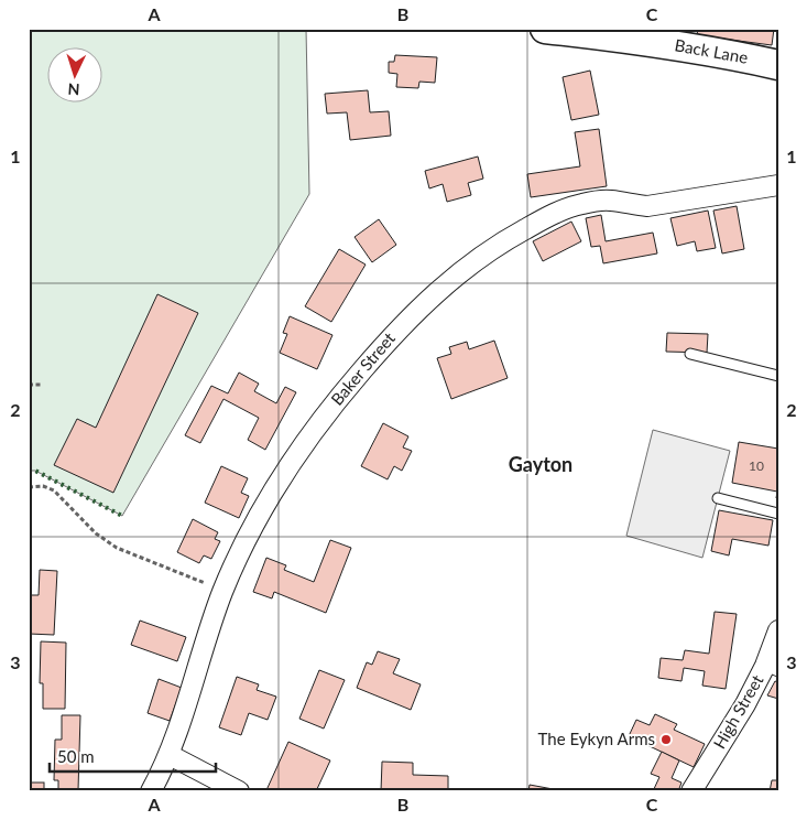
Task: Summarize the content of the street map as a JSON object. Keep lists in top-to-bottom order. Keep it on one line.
{"streets":{"street":["Back Lane","Baker Street","High Street"]},"districts":["Gayton"],"places":["The Eykyn Arms"],"house_numbers":["10"],"scale_bar":"50 m","north":"bottom","grid":{"columns":["A","B","C"],"rows":["1","2","3"]}}
